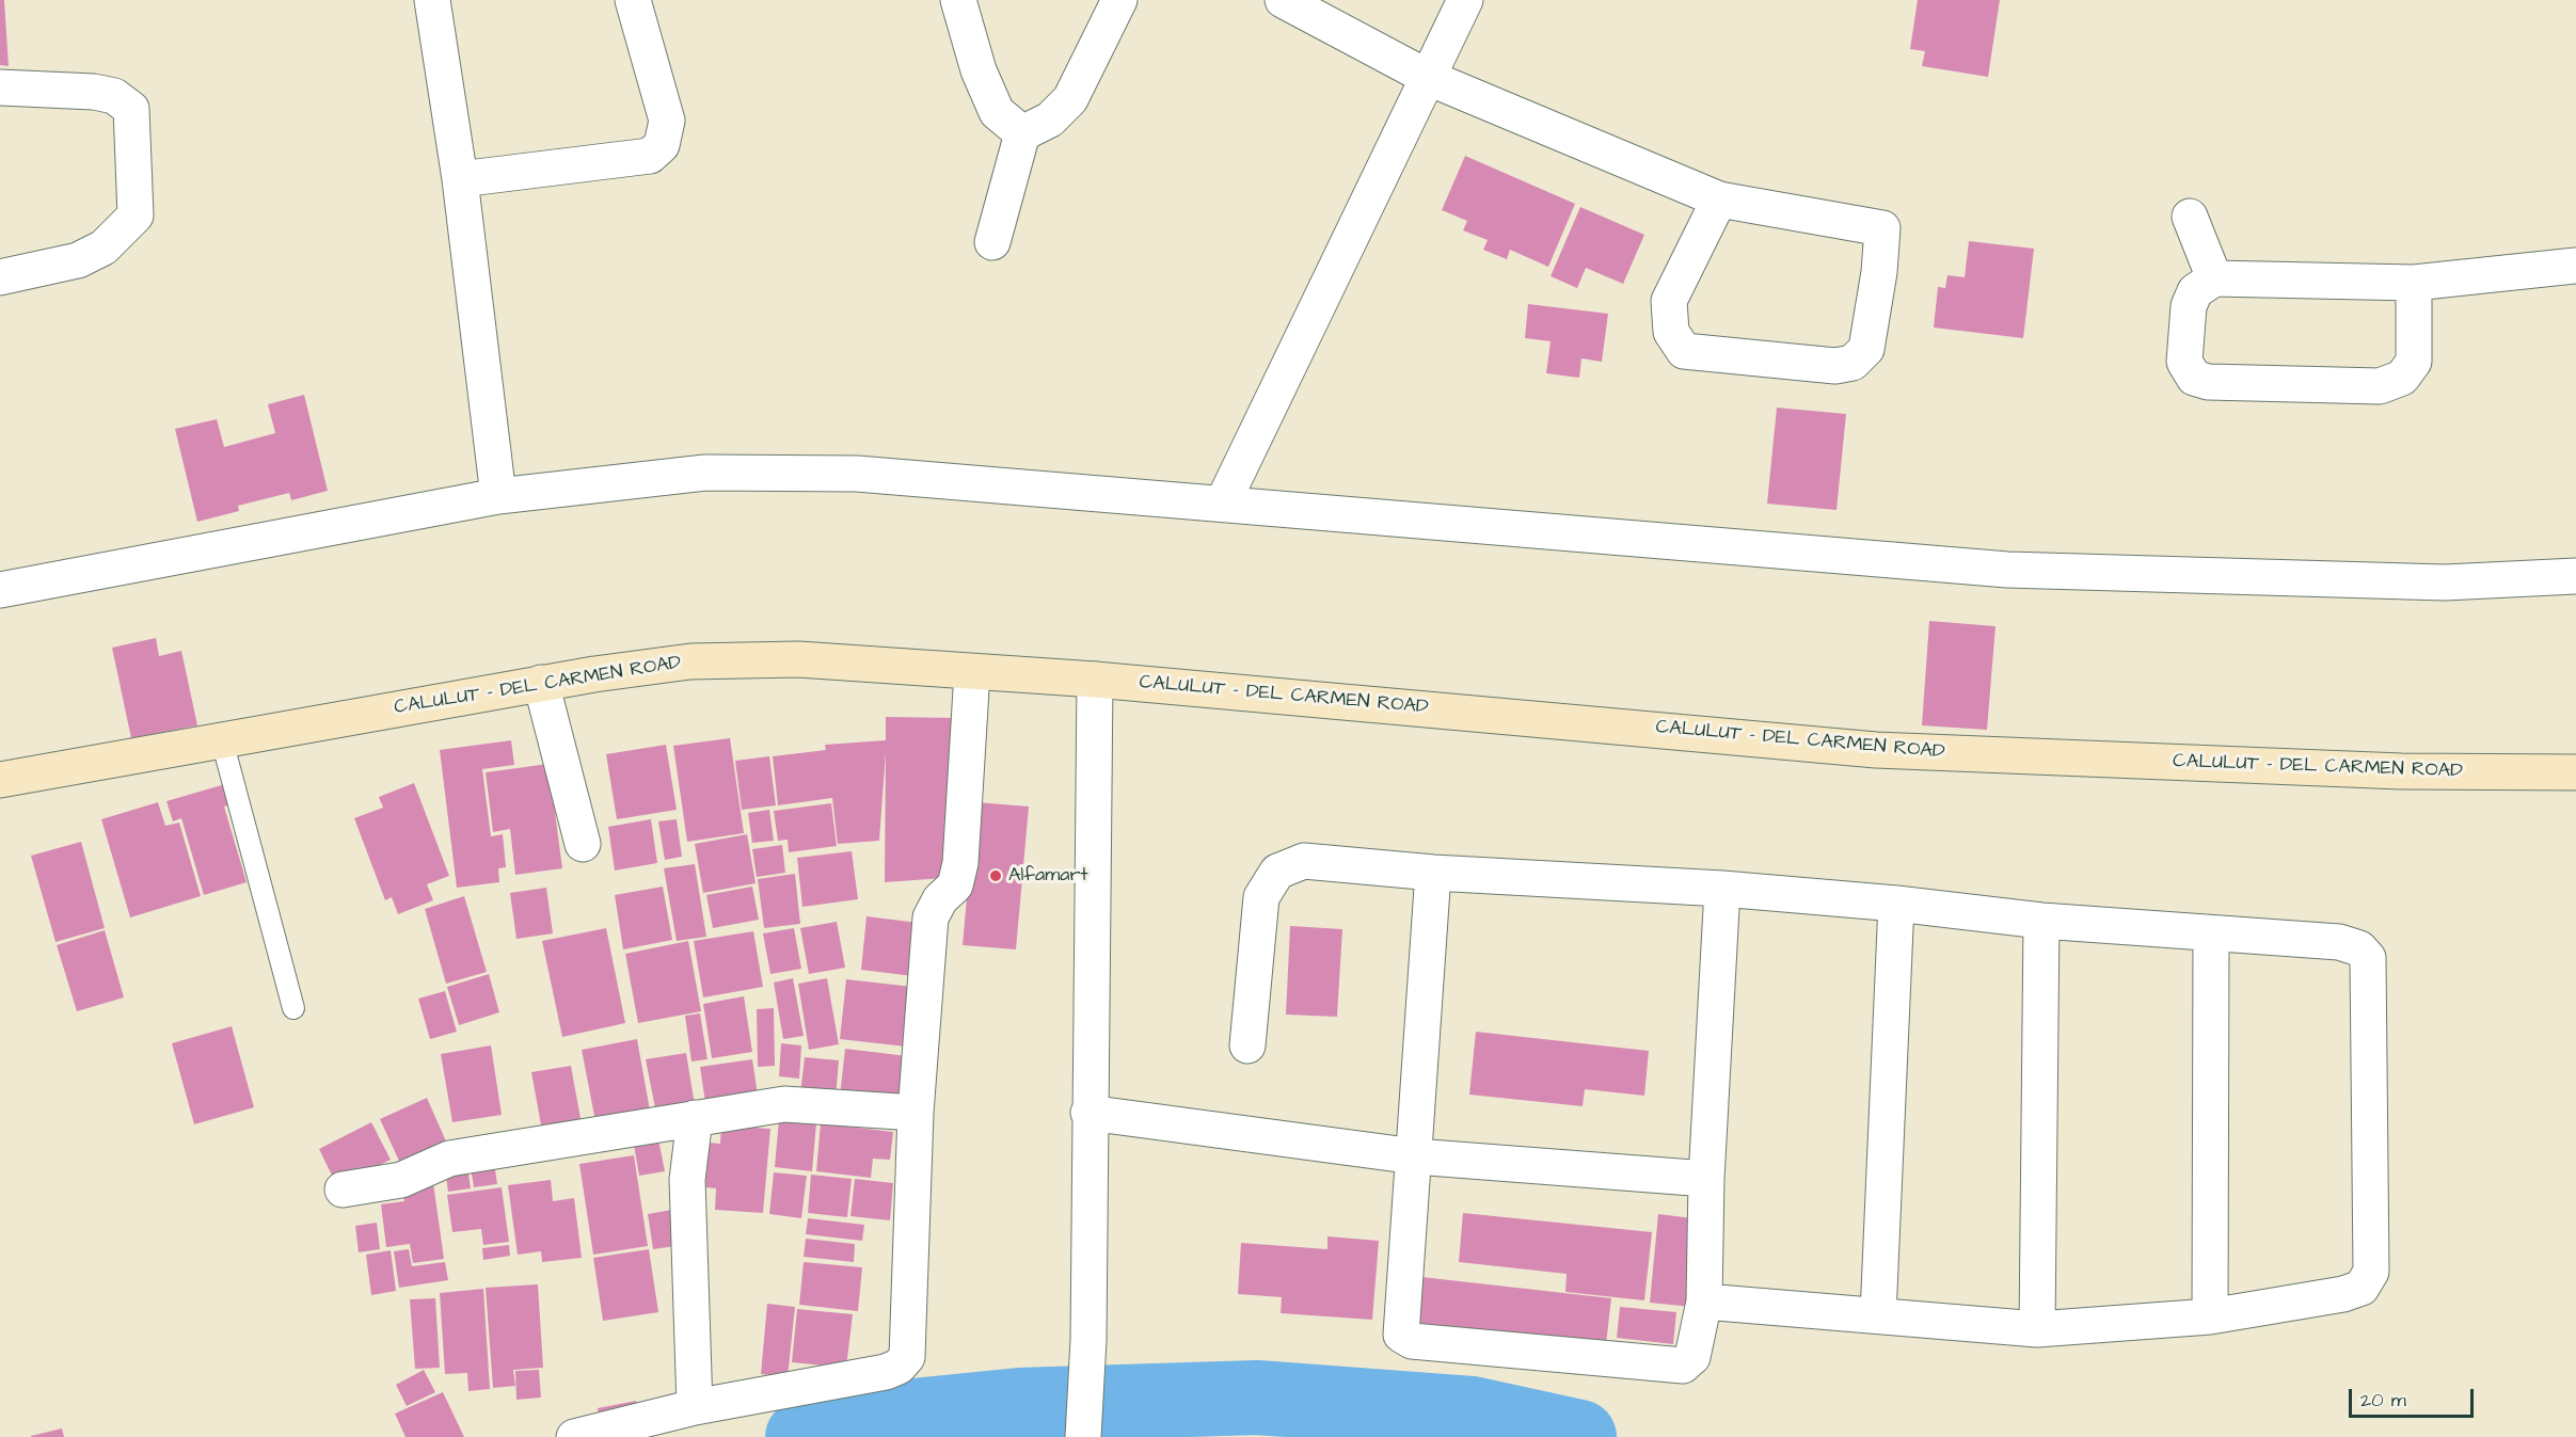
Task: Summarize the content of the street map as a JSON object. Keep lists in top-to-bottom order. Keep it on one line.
{"streets":{"main road":["CALULUT - DEL CARMEN ROAD"]},"places":["Alfamart"],"scale_bar":"20 m"}
